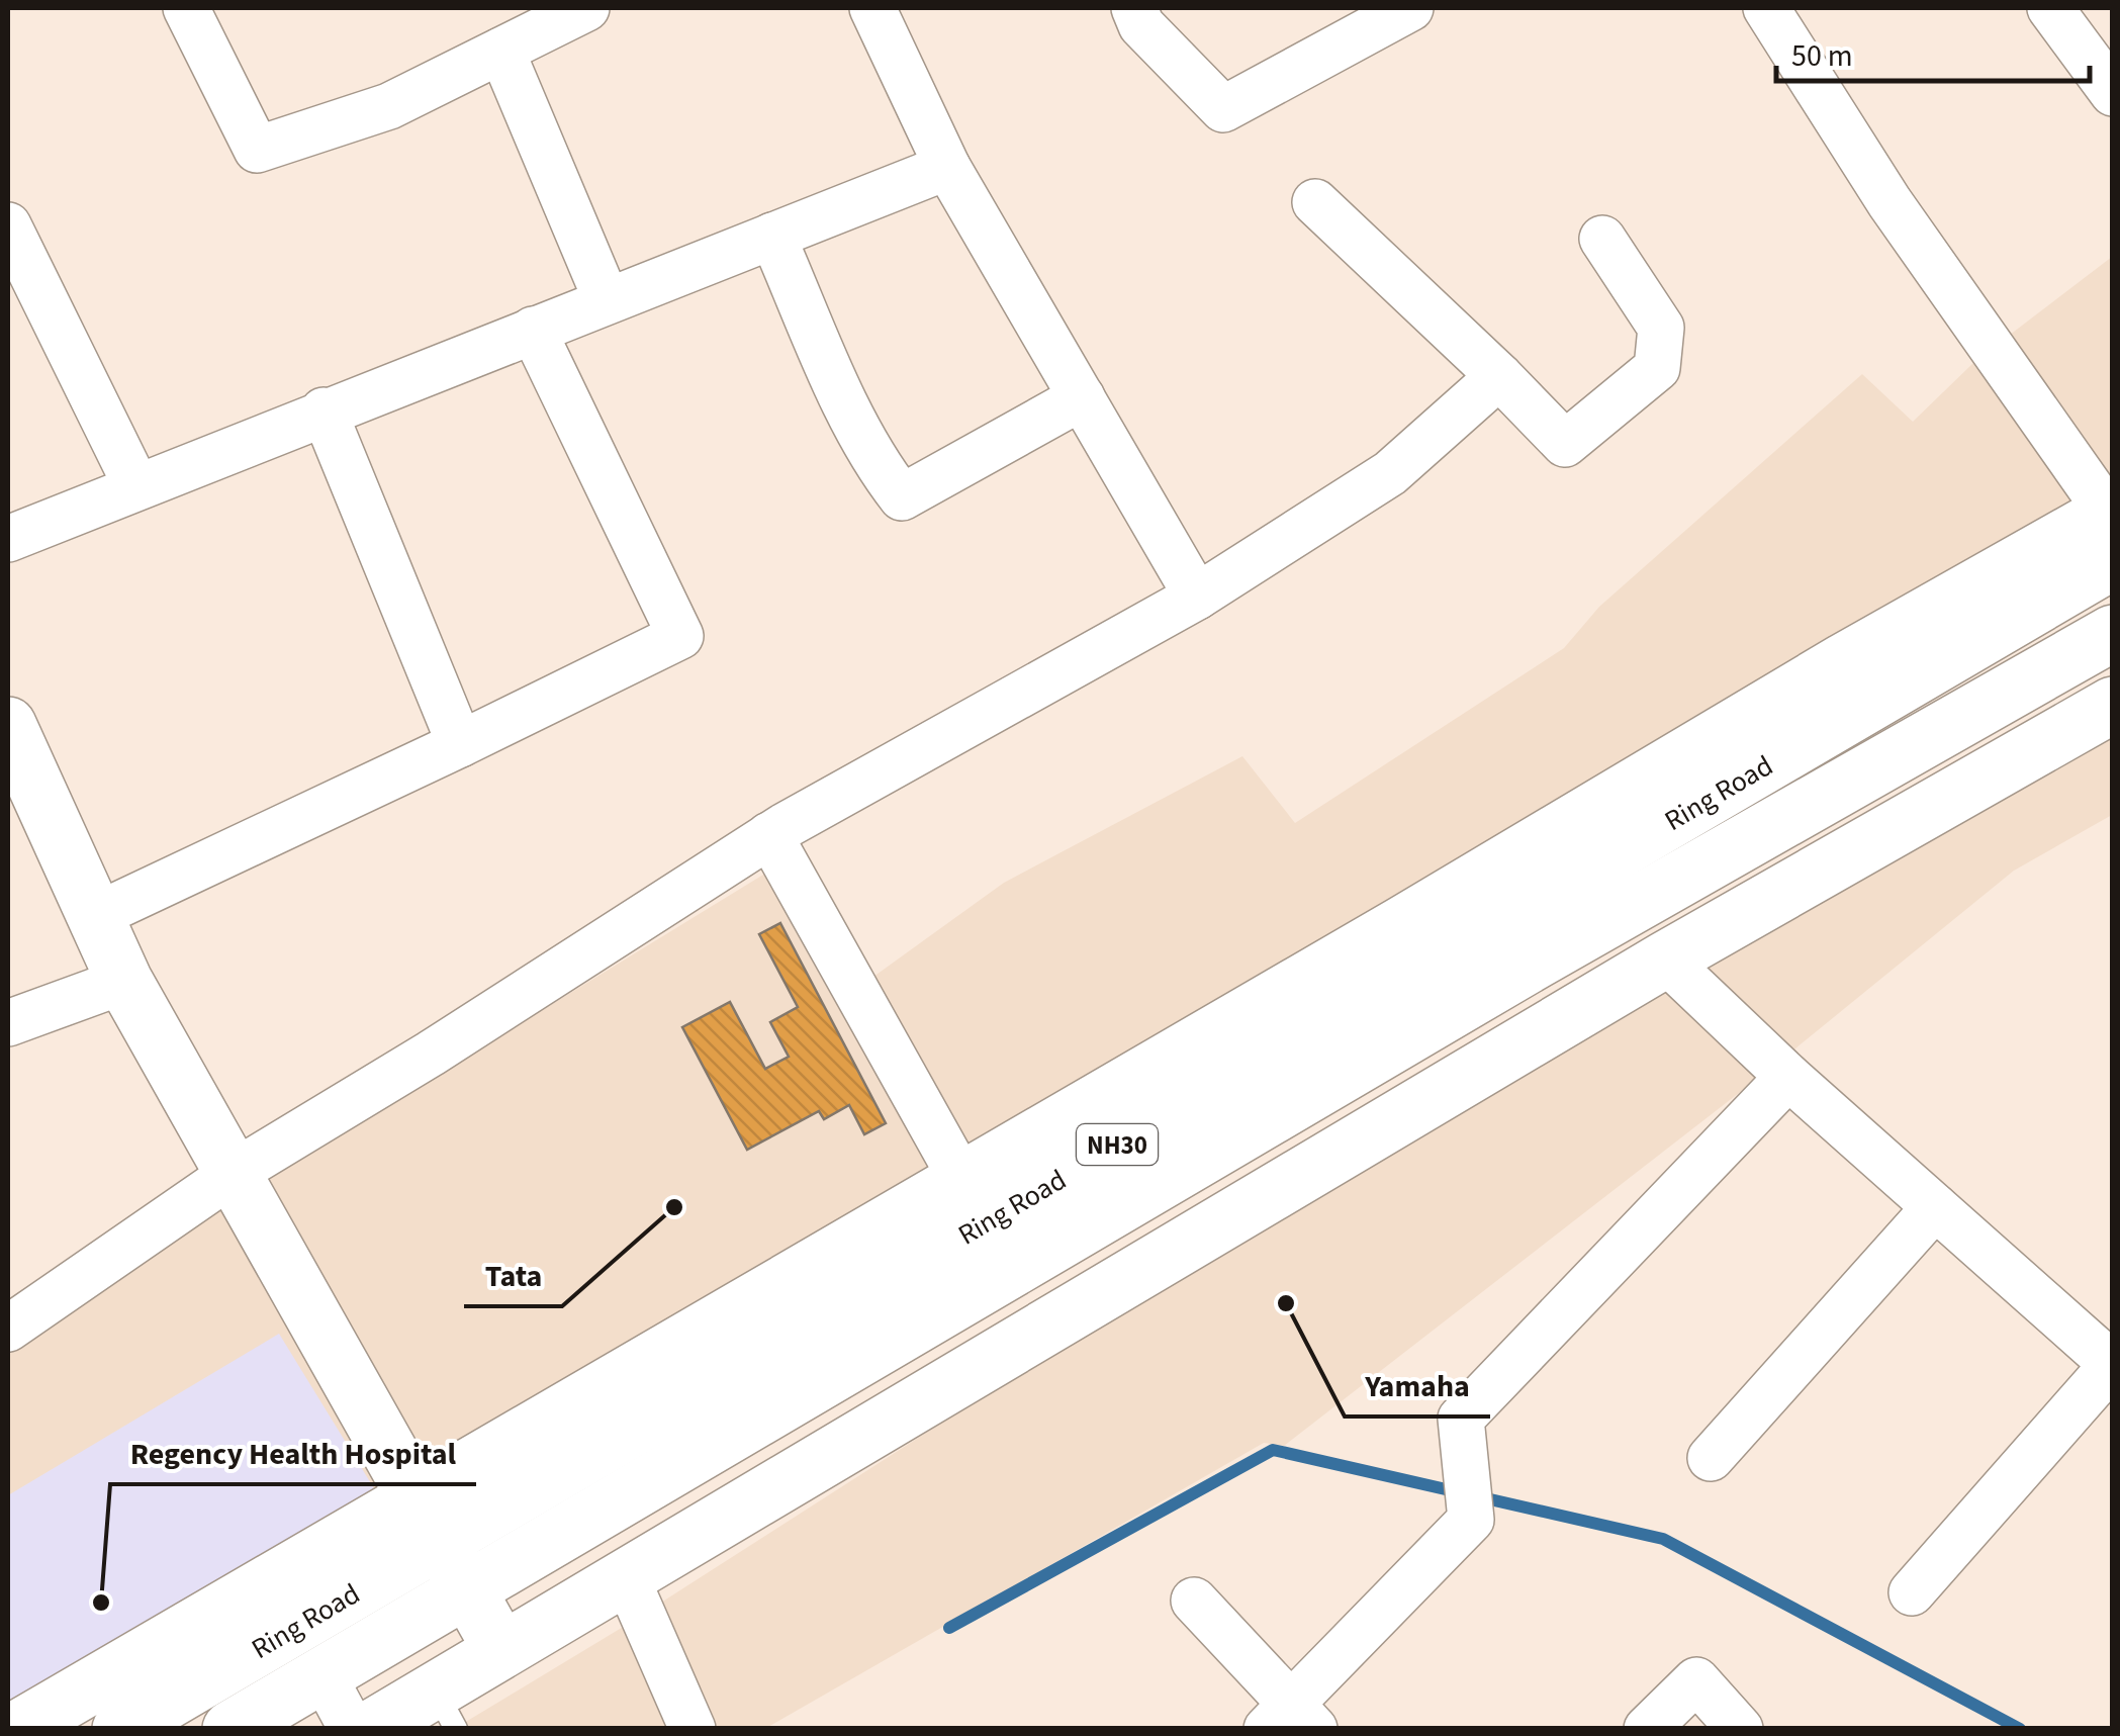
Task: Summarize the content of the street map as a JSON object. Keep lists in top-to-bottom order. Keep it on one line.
{"streets":{"main road":["Ring Road","NH30"]},"places":["Tata","Yamaha","Regency Health Hospital"],"scale_bar":"50 m"}
